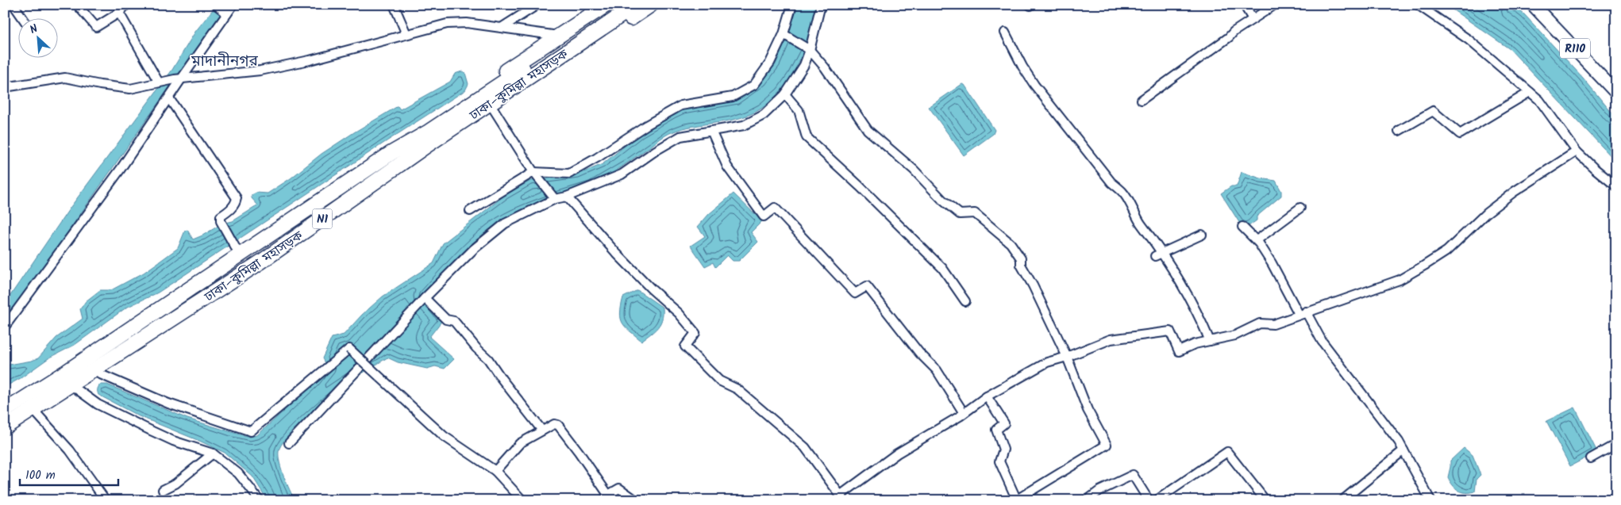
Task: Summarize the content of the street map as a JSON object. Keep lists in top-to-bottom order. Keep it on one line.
{"streets":{"highway":["ঢাকা–কুমিল্লা মহাসড়ক","N1"],"main road":["R110"]},"districts":["মাদানীনগর"],"scale_bar":"100 m","north":"top left"}
